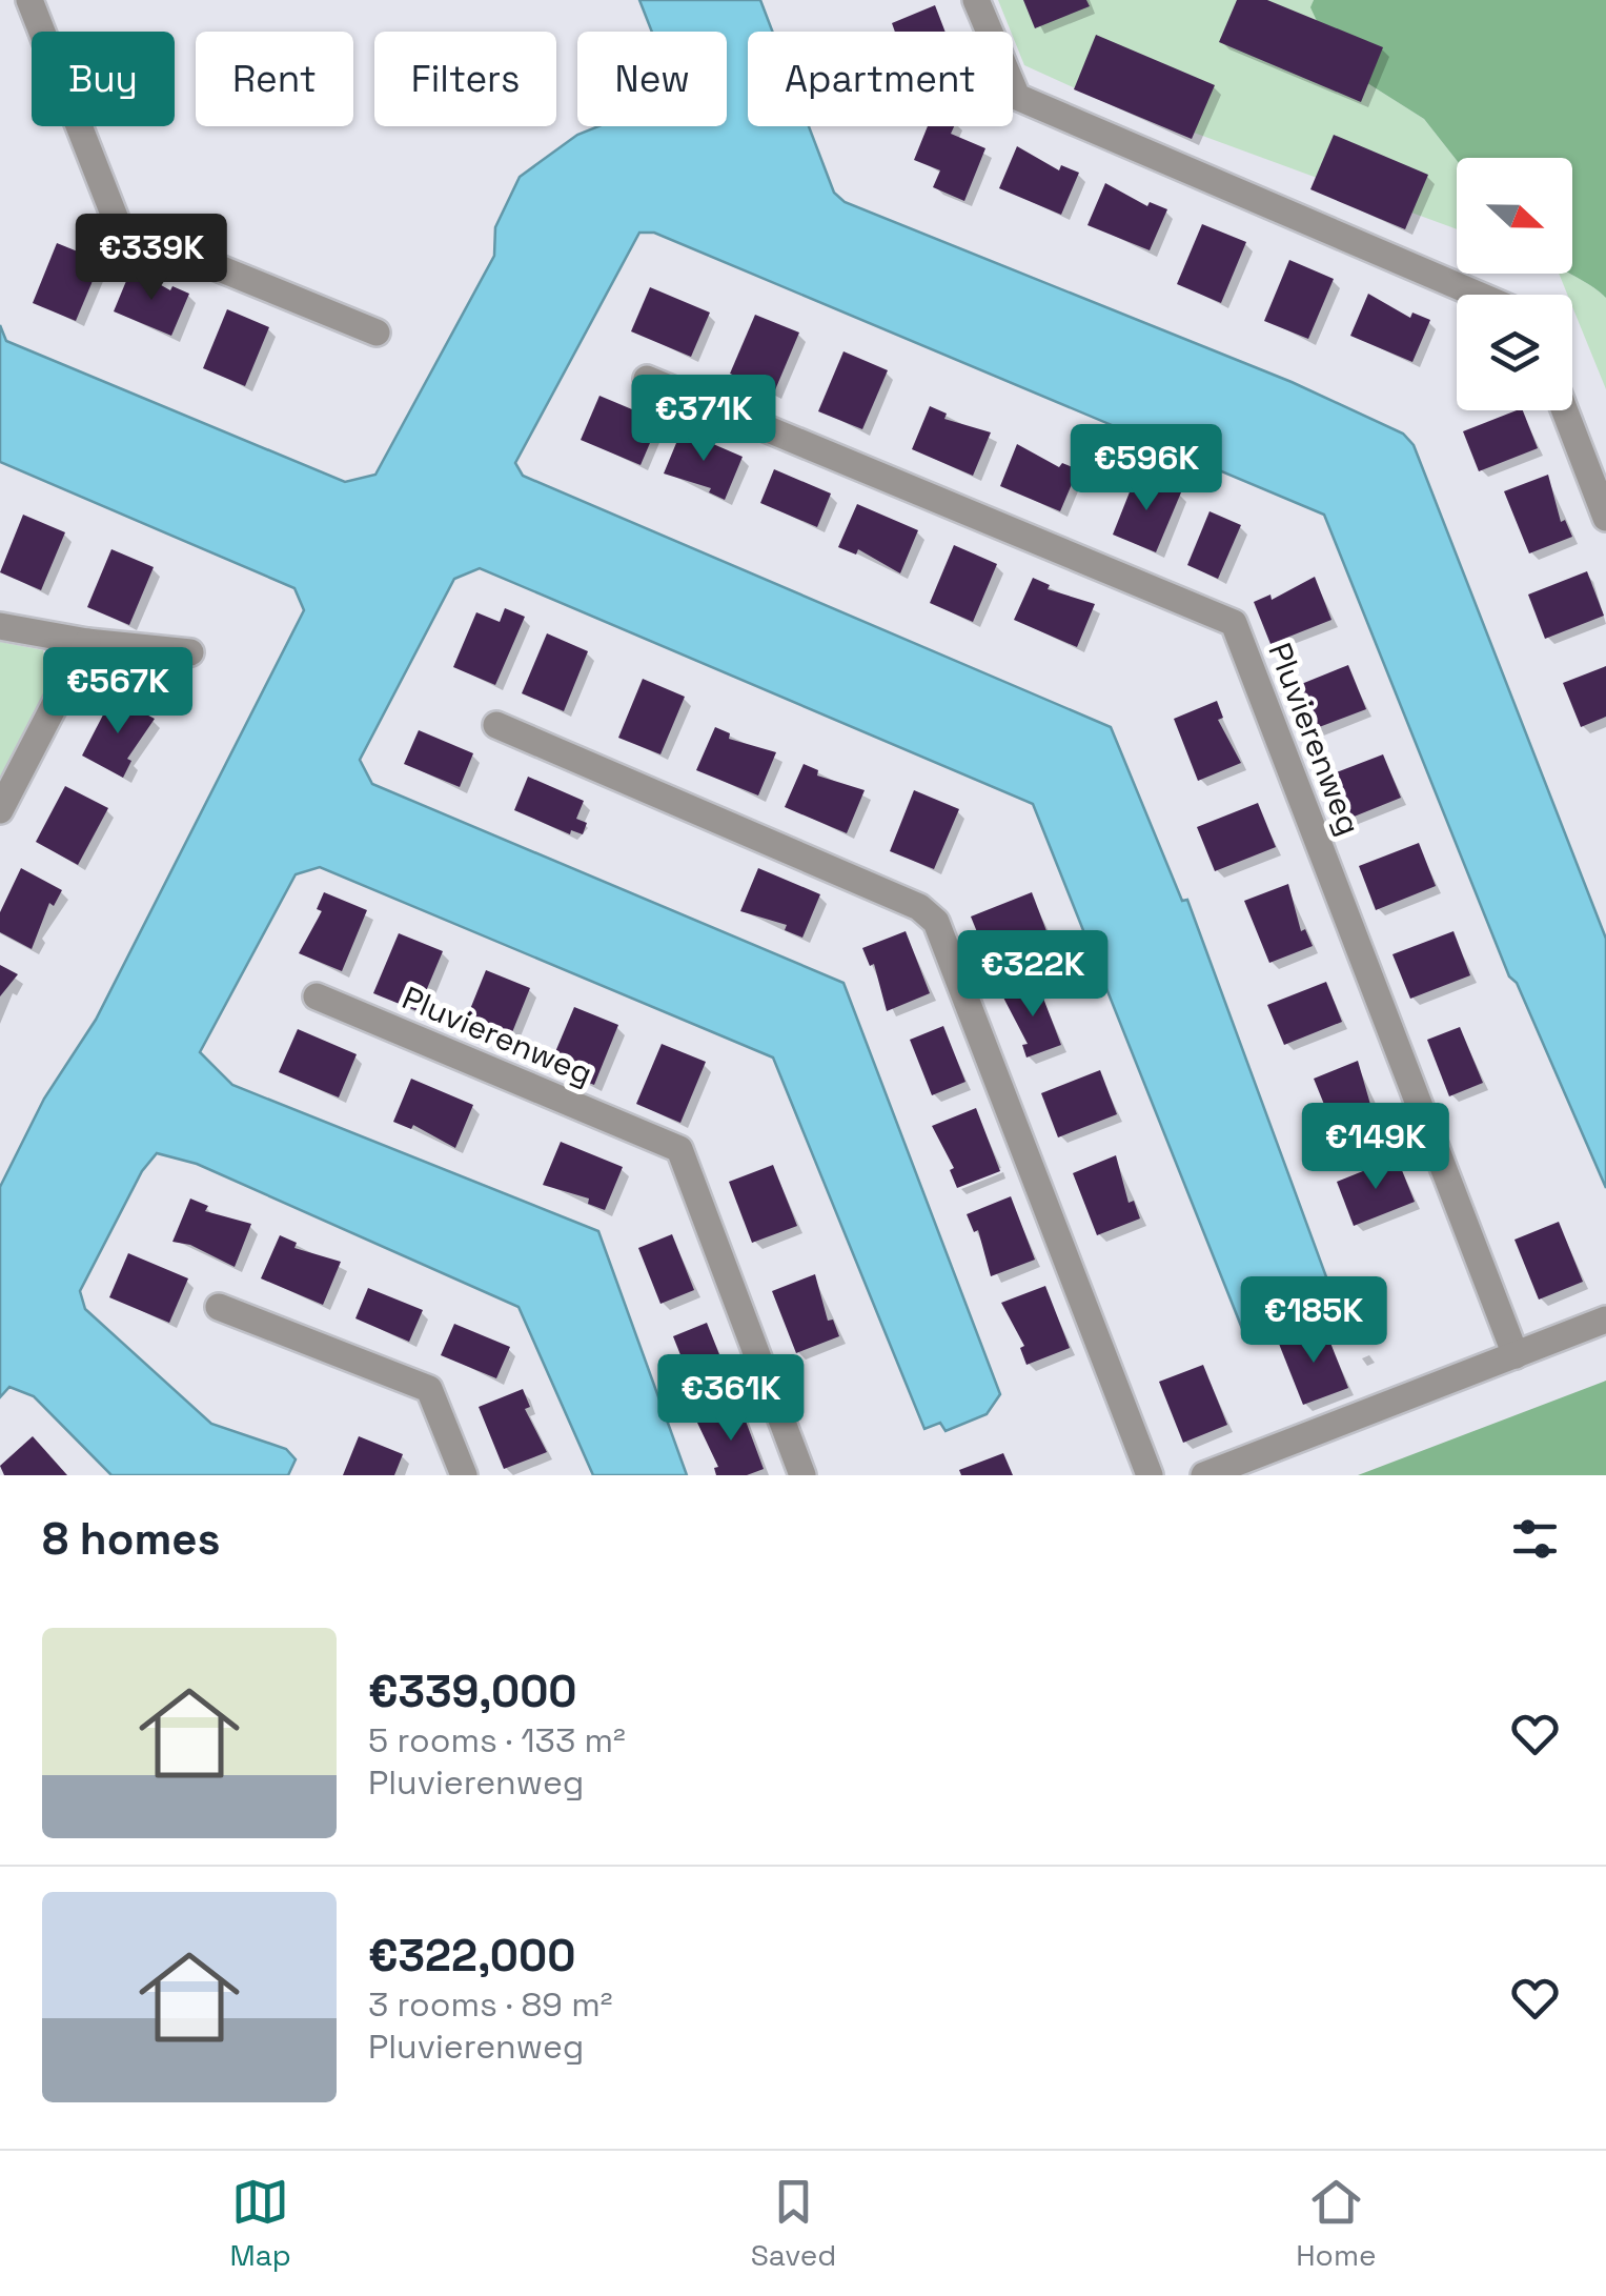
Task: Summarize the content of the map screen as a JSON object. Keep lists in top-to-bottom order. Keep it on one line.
{"streets":{"street":["Pluvierenweg"]},"north":"right","page":{"chip":["Buy","Rent","Filters","New","Apartment"],"price":["€339K","€371K","€596K","€567K","€322K","€149K","€185K","€361K"],"heading":"8 homes","list":[{"name":"€339,000","note":"5 rooms · 133 m² · Pluvierenweg"},{"name":"€322,000","note":"3 rooms · 89 m² · Pluvierenweg"}],"tabs":["Map","Saved","Home"]}}
